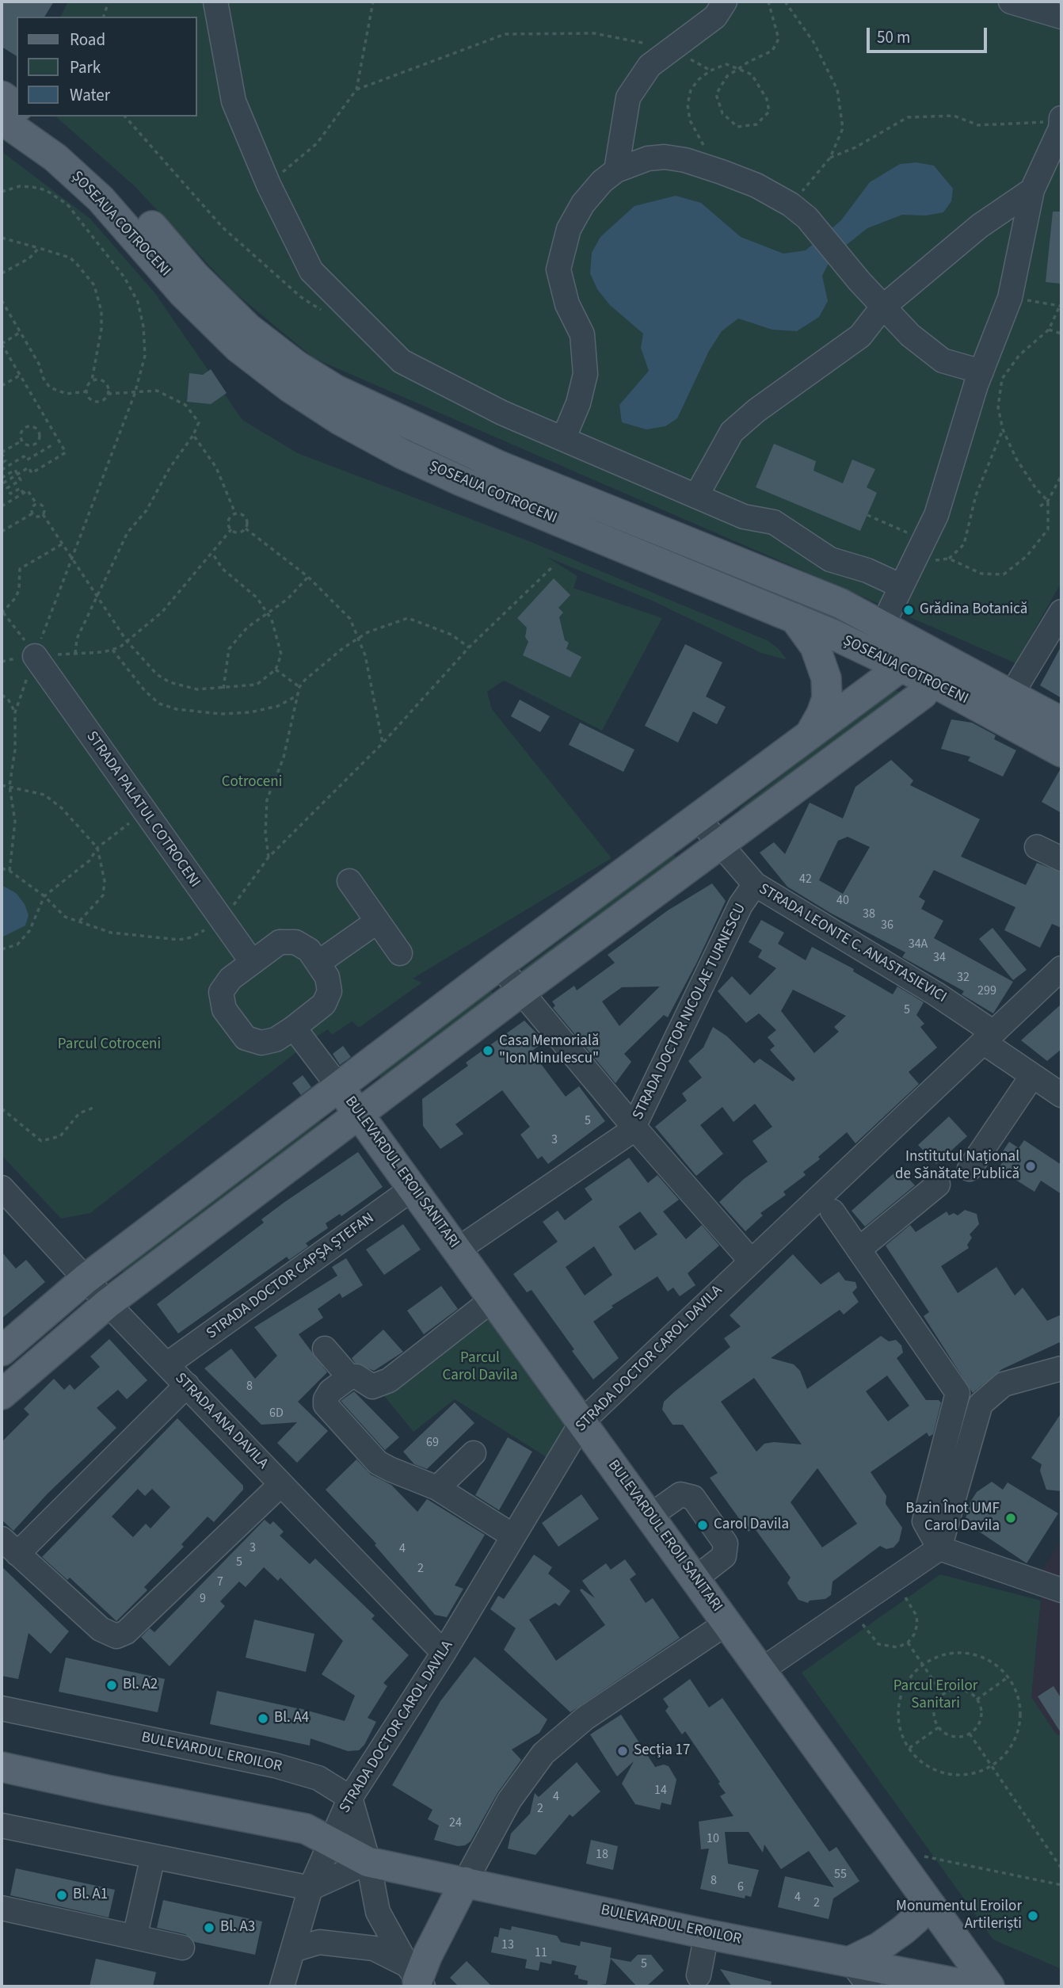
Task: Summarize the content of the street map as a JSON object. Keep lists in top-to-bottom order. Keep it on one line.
{"streets":{"main road":["ȘOSEAUA COTROCENI","BULEVARDUL EROII SANITARI","BULEVARDUL EROILOR"],"street":["STRADA PALATUL COTROCENI","STRADA LEONTE C. ANASTASIEVICI","STRADA DOCTOR NICOLAE TURNESCU","STRADA DOCTOR CAPȘA ȘTEFAN","STRADA DOCTOR CAROL DAVILA","STRADA ANA DAVILA"]},"crossings":[["STRADA LEONTE C. ANASTASIEVICI","STRADA DOCTOR NICOLAE TURNESCU"],["STRADA LEONTE C. ANASTASIEVICI","STRADA DOCTOR CAROL DAVILA"],["STRADA DOCTOR NICOLAE TURNESCU","BULEVARDUL EROII SANITARI"],["BULEVARDUL EROII SANITARI","STRADA DOCTOR CAPȘA ȘTEFAN"],["BULEVARDUL EROII SANITARI","STRADA DOCTOR CAROL DAVILA"],["STRADA DOCTOR CAPȘA ȘTEFAN","STRADA ANA DAVILA"],["STRADA DOCTOR CAROL DAVILA","STRADA ANA DAVILA"],["STRADA DOCTOR CAROL DAVILA","BULEVARDUL EROILOR"]],"parks":["Cotroceni","Parcul Cotroceni","Parcul Carol Davila","Parcul Eroilor Sanitari"],"places":["Grădina Botanică","Casa Memorială \"Ion Minulescu\"","Institutul Național de Sănătate Publică","Bazin Înot UMF Carol Davila","Carol Davila","Bl. A2","Bl. A4","Secția 17","Bl. A1","Monumentul Eroilor Artileriști","Bl. A3"],"house_numbers":["42","40","38","36","34A","34","32","299","5","5","3","8","6D","69","3","4","5","2","7","9","14","4","2","24","10","18","55","8","6","4","2","13","11","5"],"legend":["Road","Park","Water"],"scale_bar":"50 m"}
